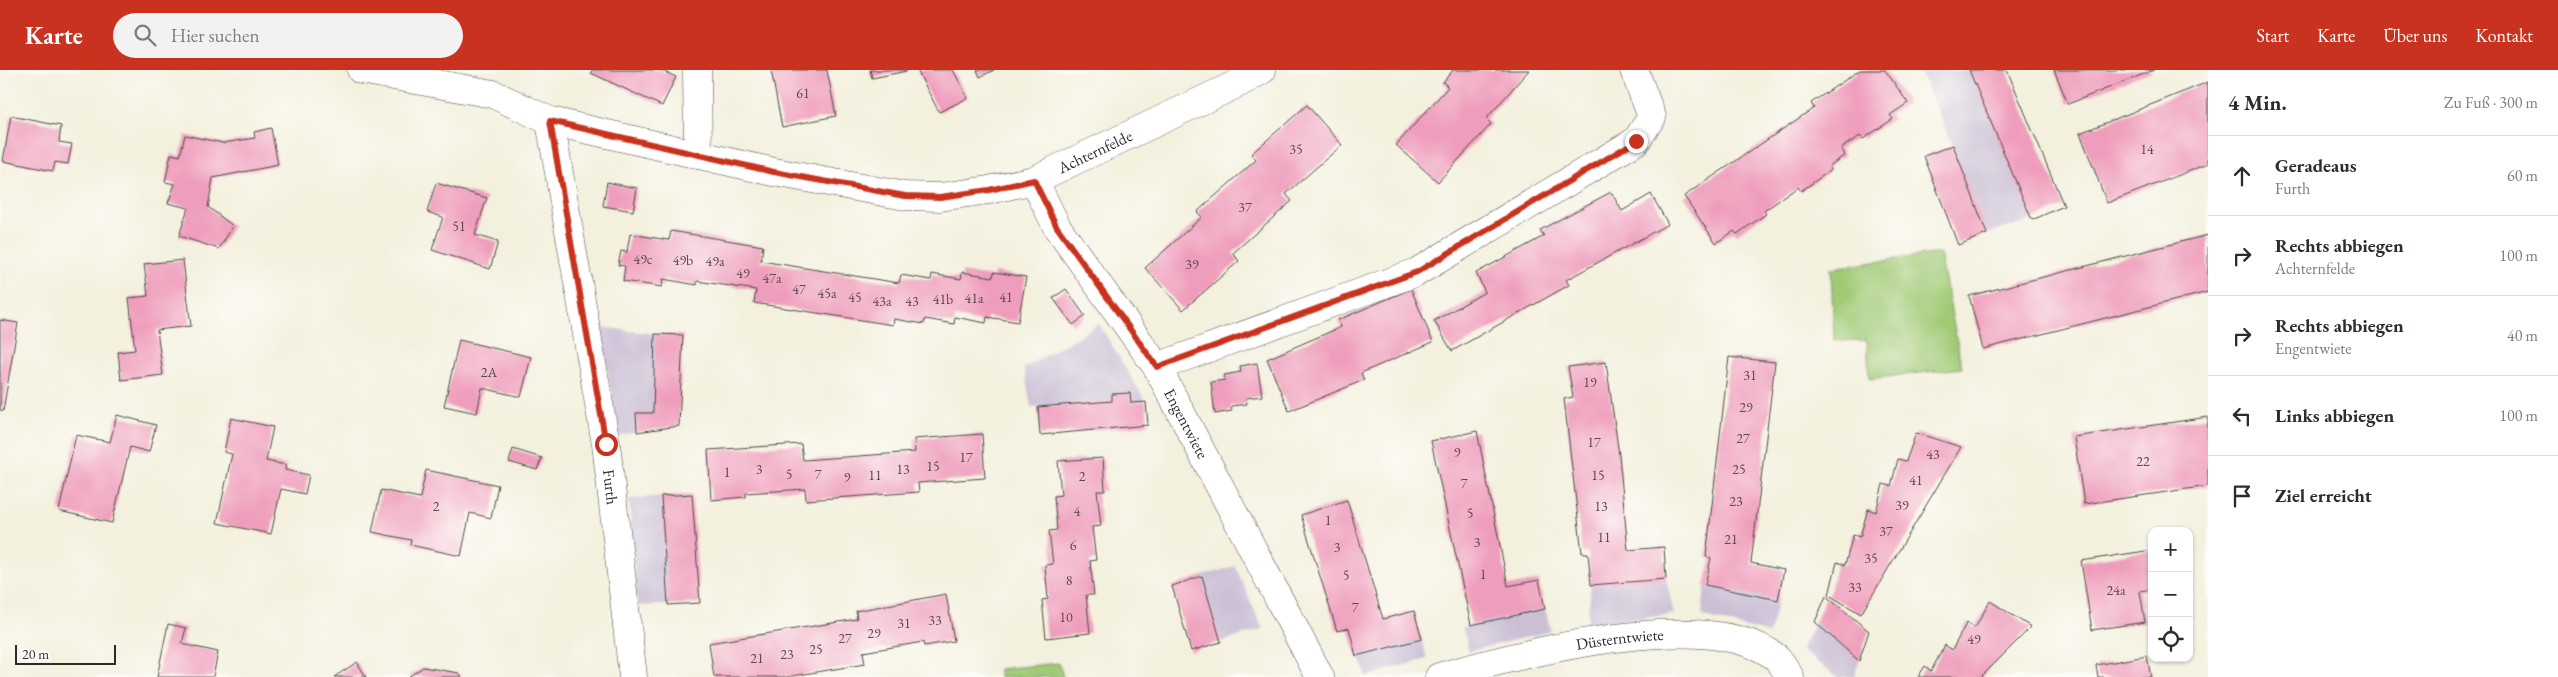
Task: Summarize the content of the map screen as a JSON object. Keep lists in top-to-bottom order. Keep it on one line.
{"streets":{"street":["Achternfelde","Engentwiete","Furth","Düsterntwiete"]},"crossings":[["Achternfelde","Engentwiete"],["Achternfelde","Furth"]],"house_numbers":["61","35","14","37","51","49c","49b","49a","39","49","47a","47","45a","45","41","41a","41b","43a","43","2A","31","19","29","27","17","9","43","17","22","15","3","13","25","1","5","7","11","15","2","9","41","7","23","39","2","13","4","5","1","37","11","21","3","6","3","35","1","5","8","33","24a","7","10","33","31","29","27","49","25","23","21"],"scale_bar":"20 m","page":{"header":"Karte","search":"Hier suchen","nav":["Start","Karte","Über uns","Kontakt"],"heading":["4 Min.","Zu Fuß · 300 m"],"list":[["Geradeaus","Furth","60 m"],["Rechts abbiegen","Achternfelde","100 m"],["Rechts abbiegen","Engentwiete","40 m"],["Links abbiegen","100 m"],"Ziel erreicht"],"map_buttons":["+","−"],"scale":"20 m"}}
